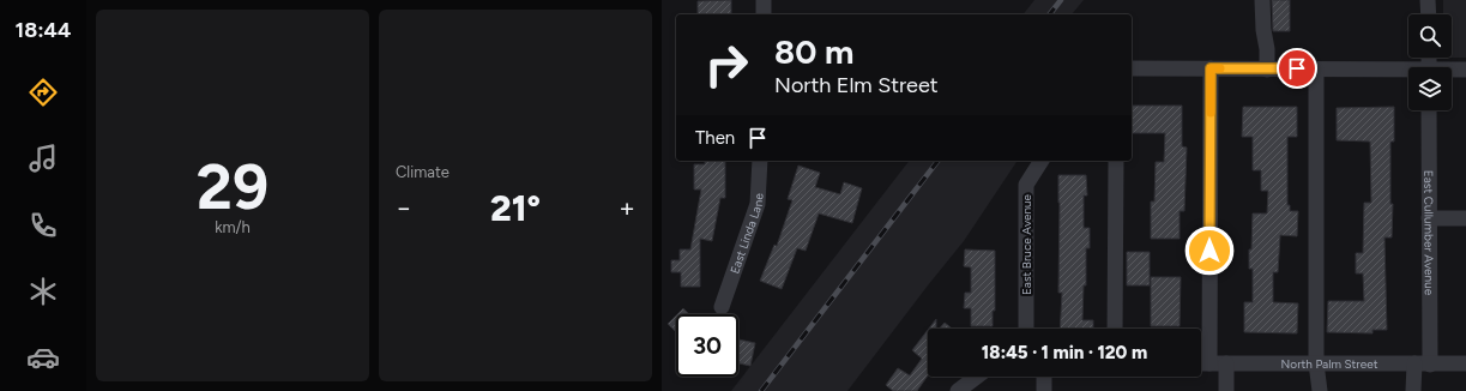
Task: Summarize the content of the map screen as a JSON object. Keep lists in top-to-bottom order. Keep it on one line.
{"streets":{"street":["East Cullumber Avenue","East Linda Lane","East Bruce Avenue","North Palm Street"]},"crossings":[["East Cullumber Avenue","North Palm Street"]],"page":{"tabs":"18:44","tile":[["29","km/h"],"Climate"],"turn":["80 m","North Elm Street"],"then":"Then","heat":["−","21°","+"],"limit":"30","trip":"18:45 · 1 min · 120 m"}}
